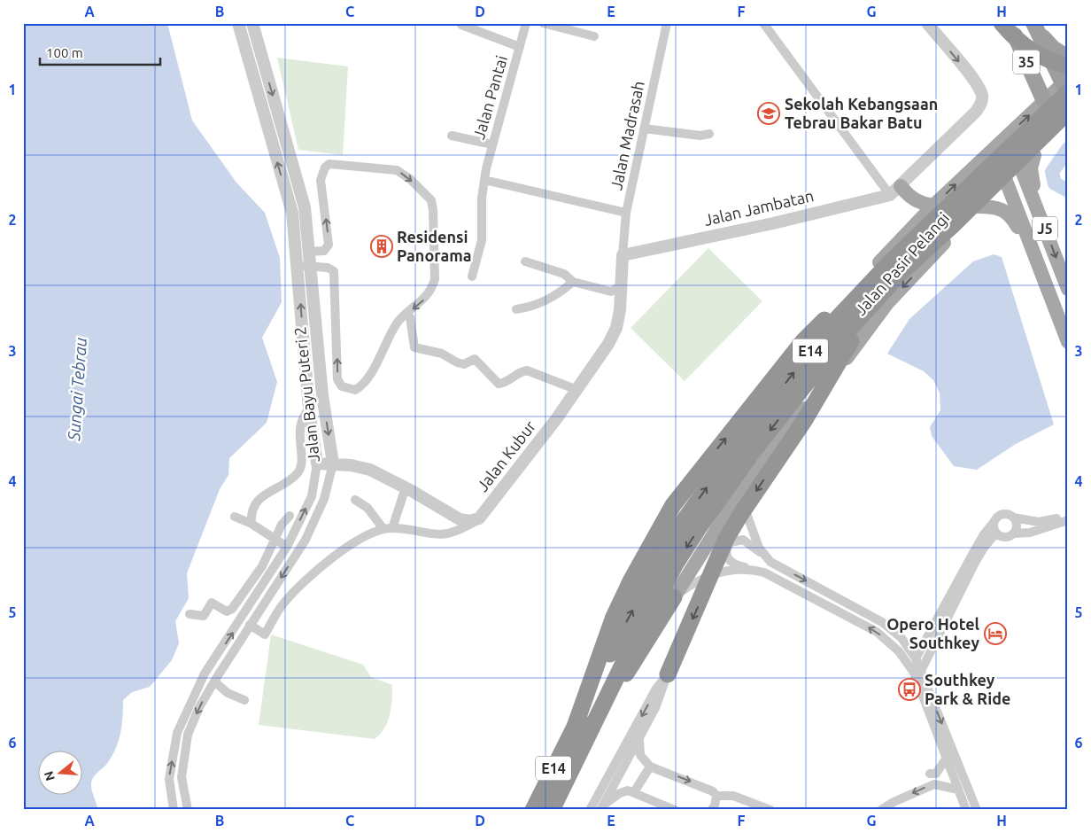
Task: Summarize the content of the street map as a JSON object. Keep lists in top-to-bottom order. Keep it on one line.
{"streets":{"highway":["35","E14"],"main road":["J5","Jalan Pasir Pelangi"],"street":["Jalan Pantai","Jalan Madrasah","Jalan Jambatan","Jalan Bayu Puteri 2","Jalan Kubur"]},"crossings":[["35","Jalan Pasir Pelangi"],["35","E14"],["Jalan Madrasah","Jalan Jambatan"],["Jalan Madrasah","Jalan Kubur"],["Jalan Jambatan","Jalan Kubur"],["J5","Jalan Pasir Pelangi"],["Jalan Pasir Pelangi","E14"]],"water":["Sungai Tebrau"],"places":{"school or university":["Sekolah Kebangsaan Tebrau Bakar Batu"],"building":["Residensi Panorama"],"hotel":["Opero Hotel Southkey"],"bus stop":["Southkey Park & Ride"]},"scale_bar":"100 m","north":"left","grid":{"columns":["A","B","C","D","E","F","G","H"],"rows":["1","2","3","4","5","6"]}}
